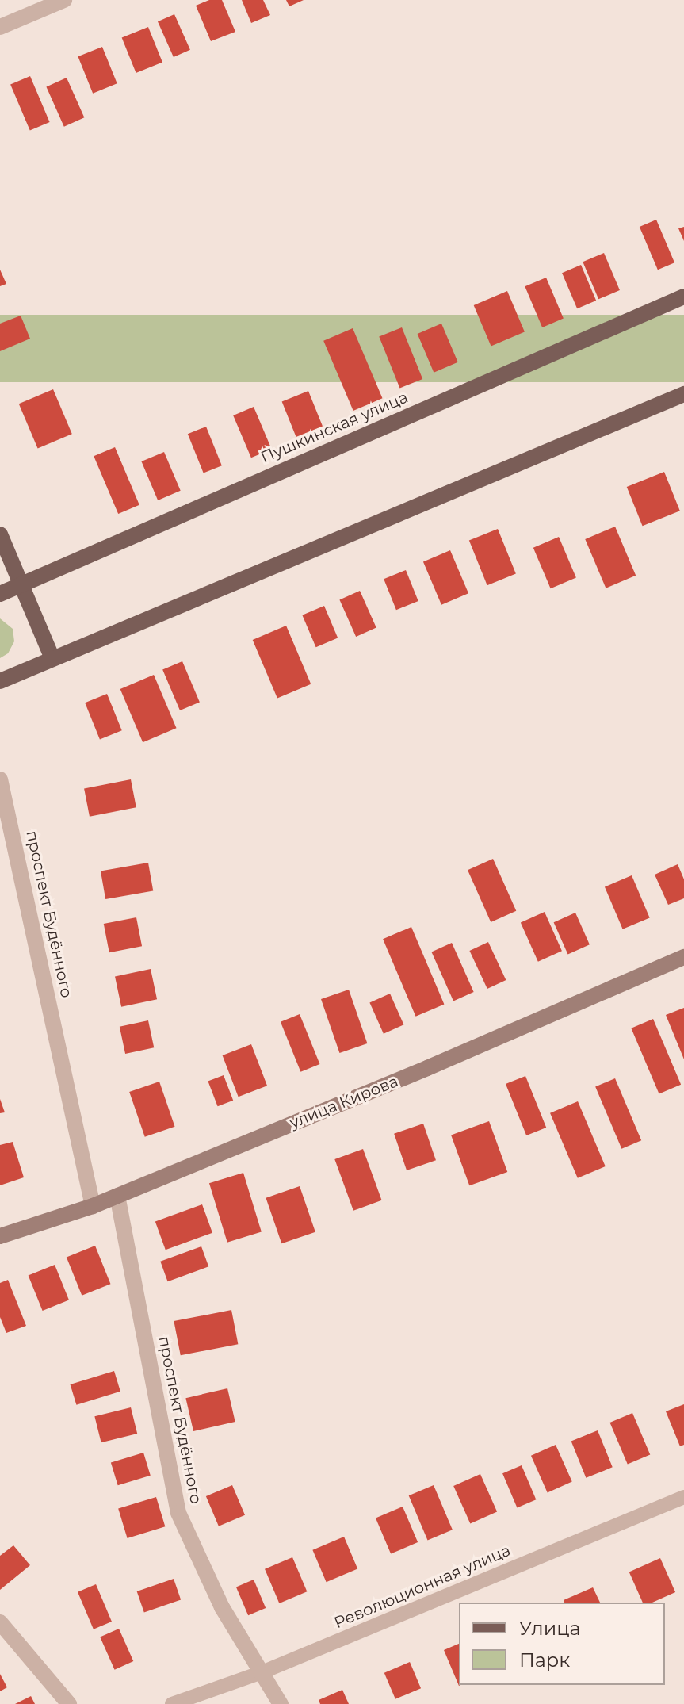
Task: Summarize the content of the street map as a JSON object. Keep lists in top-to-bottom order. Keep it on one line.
{"streets":{"main road":["Пушкинская улица"],"street":["проспект Будённого","улица Кирова"],"lane":["Революционная улица"]},"crossings":[["проспект Будённого","улица Кирова"],["проспект Будённого","Революционная улица"]],"legend":["Улица","Парк"]}
